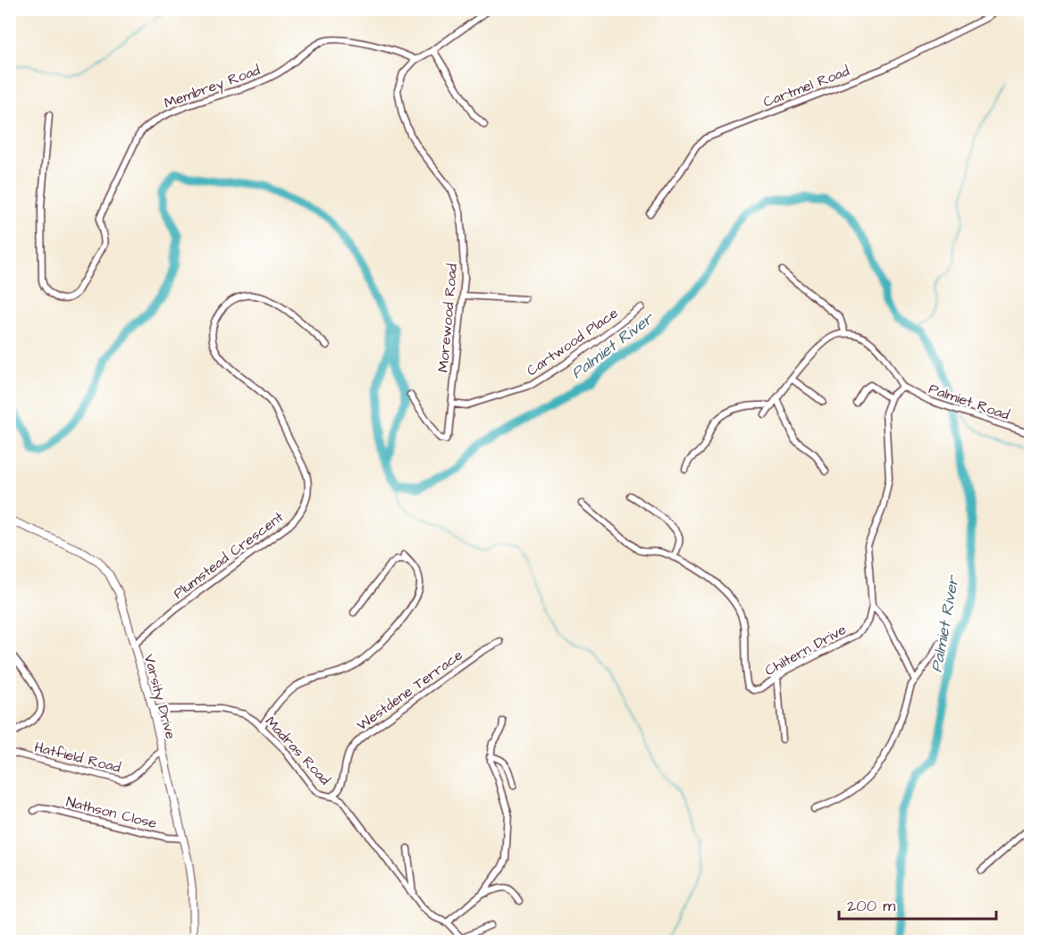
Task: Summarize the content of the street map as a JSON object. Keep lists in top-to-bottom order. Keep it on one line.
{"streets":{"street":["Membrey Road","Cartmel Road","Morewood Road","Cartwood Place","Palmiet Road","Plumstead Crescent","Chiltern Drive","Westdene Terrace","Varsity Drive","Madras Road","Hatfield Road","Nathson Close"]},"crossings":[["Membrey Road","Morewood Road"],["Morewood Road","Cartwood Place"],["Plumstead Crescent","Varsity Drive"],["Westdene Terrace","Madras Road"],["Varsity Drive","Madras Road"],["Varsity Drive","Hatfield Road"],["Varsity Drive","Nathson Close"]],"water":["Palmiet River"],"scale_bar":"200 m"}
